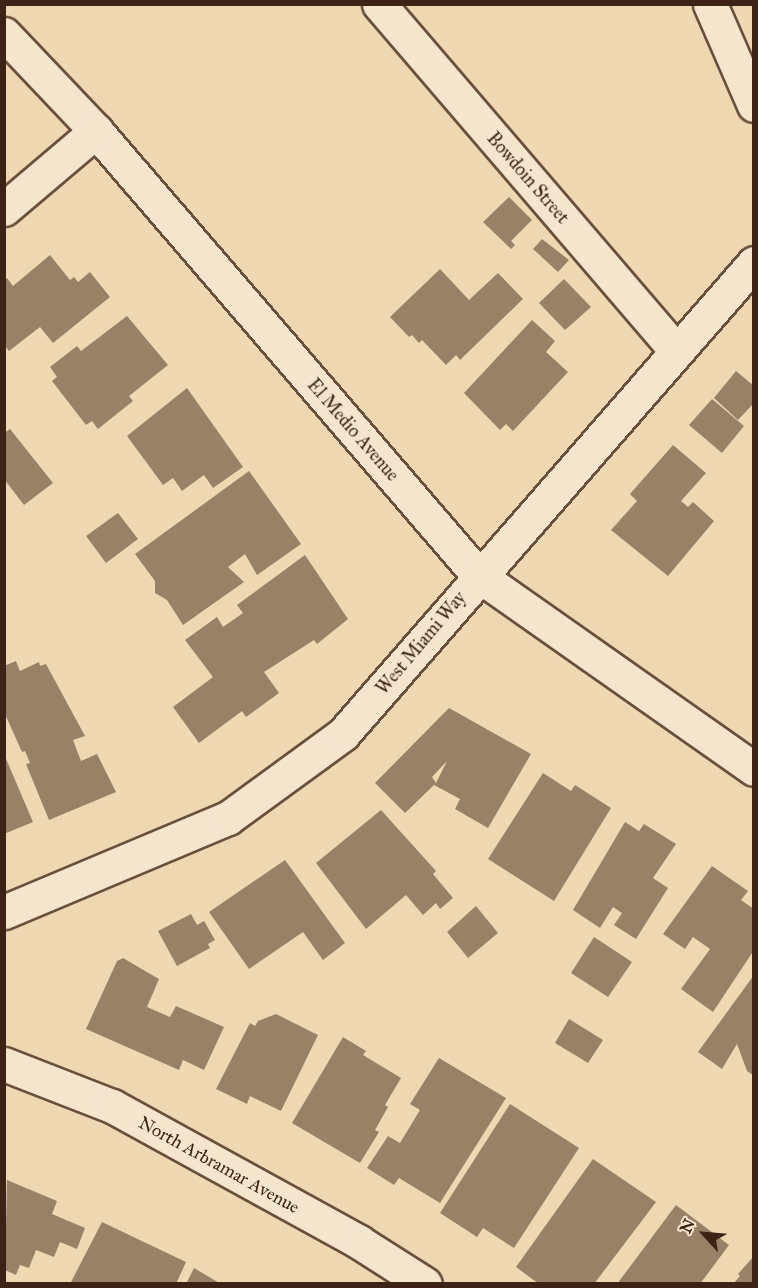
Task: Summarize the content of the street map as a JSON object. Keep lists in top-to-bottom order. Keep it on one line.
{"streets":{"street":["Bowdoin Street","El Medio Avenue","West Miami Way","North Arbramar Avenue"]},"crossings":[["Bowdoin Street","West Miami Way"],["El Medio Avenue","West Miami Way"]],"north":"top left"}
